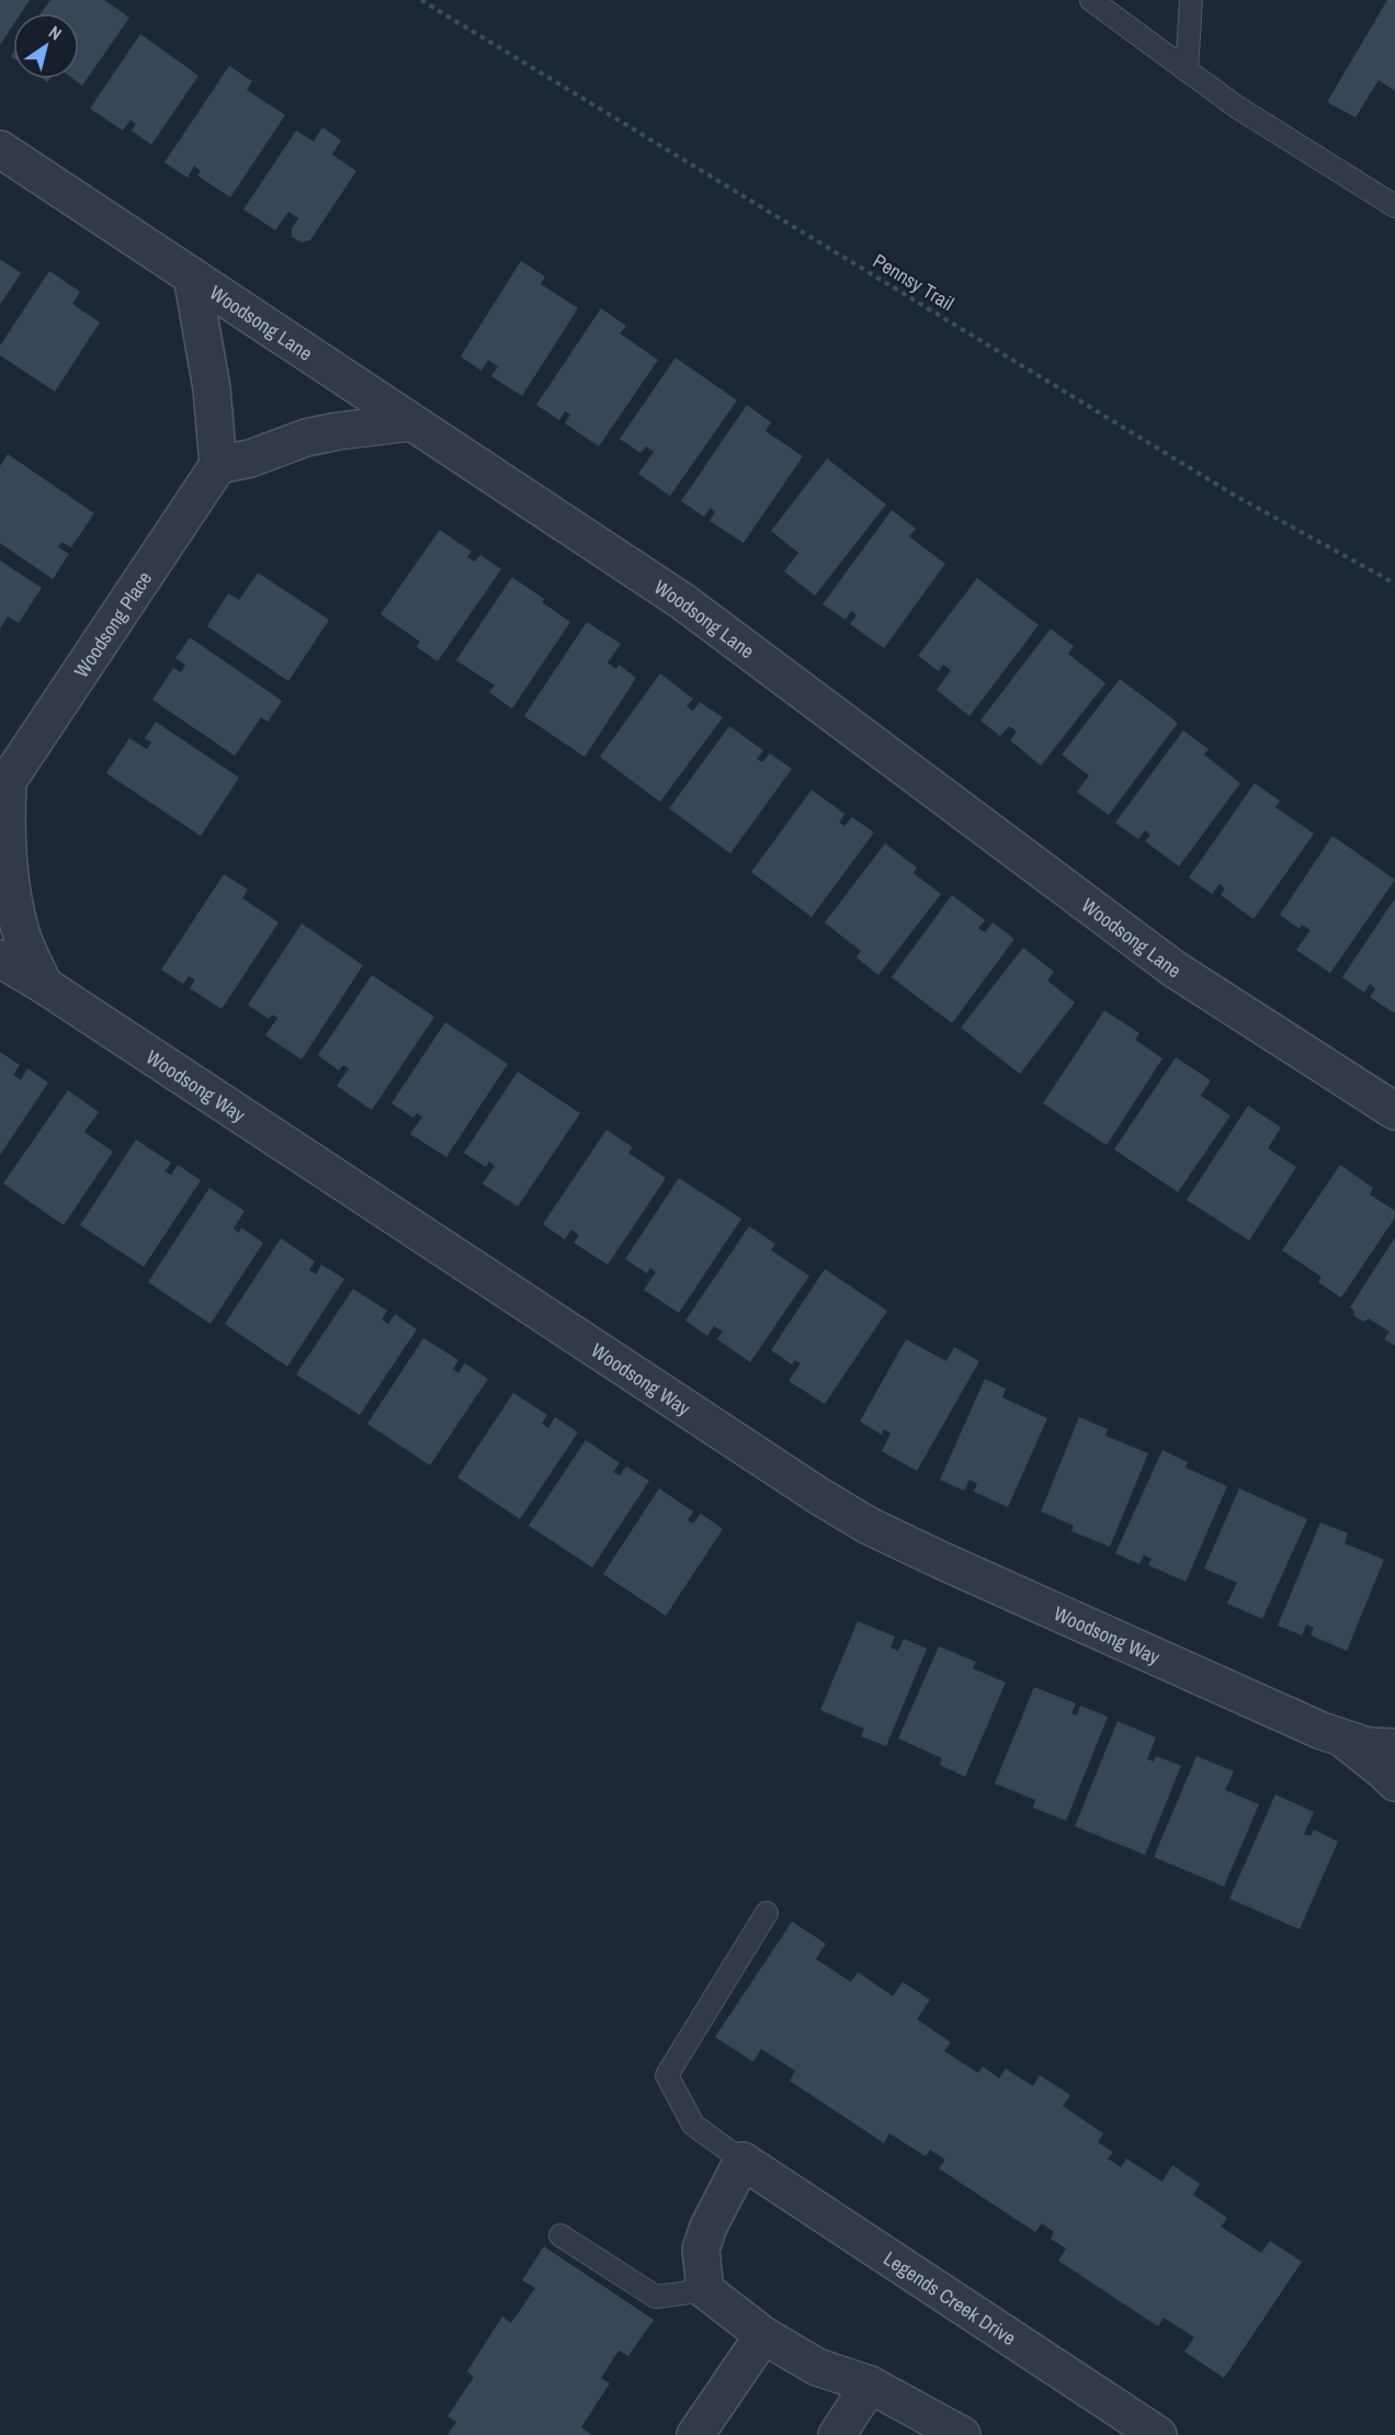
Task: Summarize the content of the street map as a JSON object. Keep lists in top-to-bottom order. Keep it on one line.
{"streets":{"street":["Woodsong Lane","Woodsong Place","Woodsong Way","Legends Creek Drive"],"path":["Pennsy Trail"]},"north":"top right"}
